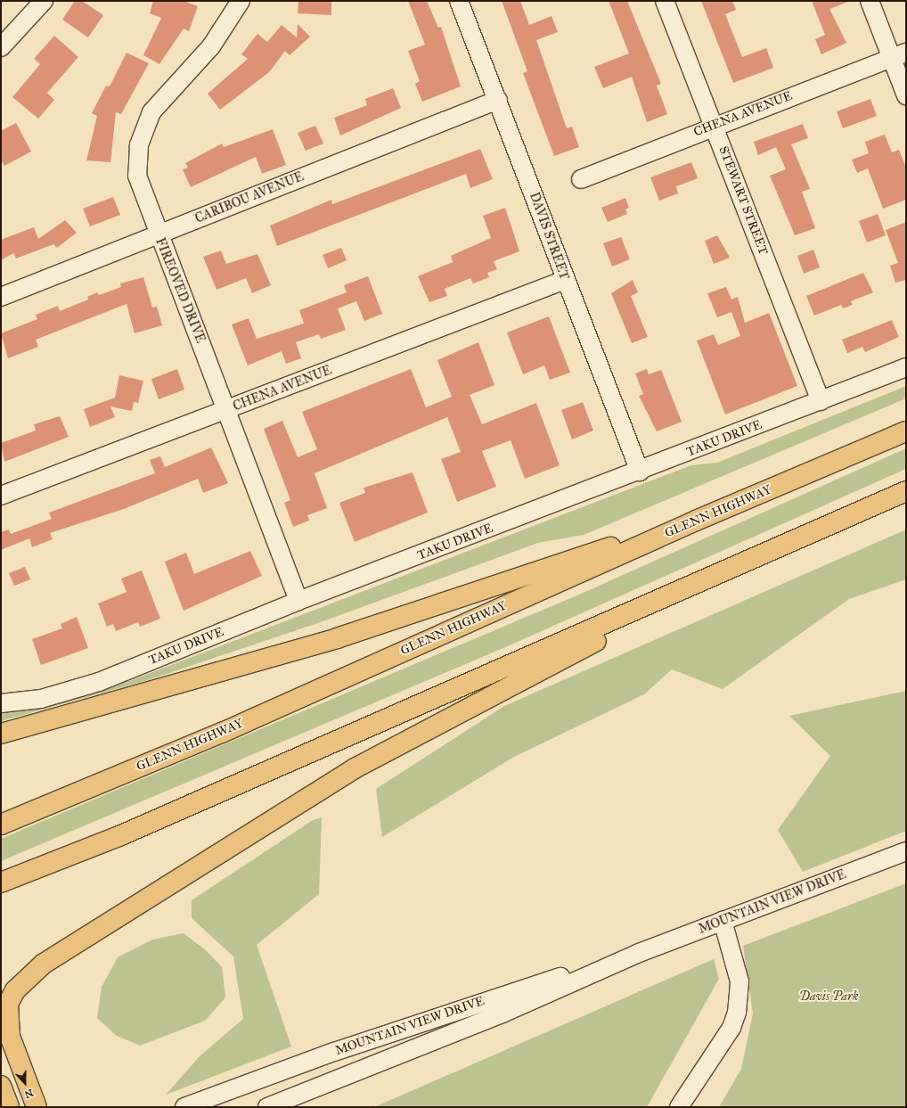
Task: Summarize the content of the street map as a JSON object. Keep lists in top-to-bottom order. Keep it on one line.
{"streets":{"main road":["GLENN HIGHWAY"],"street":["CHENA AVENUE","CARIBOU AVENUE","STEWART STREET","DAVIS STREET","FIREOVED DRIVE","TAKU DRIVE","MOUNTAIN VIEW DRIVE"]},"crossings":[["CHENA AVENUE","STEWART STREET"],["CHENA AVENUE","DAVIS STREET"],["CHENA AVENUE","FIREOVED DRIVE"],["CARIBOU AVENUE","DAVIS STREET"],["CARIBOU AVENUE","FIREOVED DRIVE"],["STEWART STREET","TAKU DRIVE"],["DAVIS STREET","TAKU DRIVE"],["FIREOVED DRIVE","TAKU DRIVE"]],"parks":["Davis Park"],"north":"bottom"}
